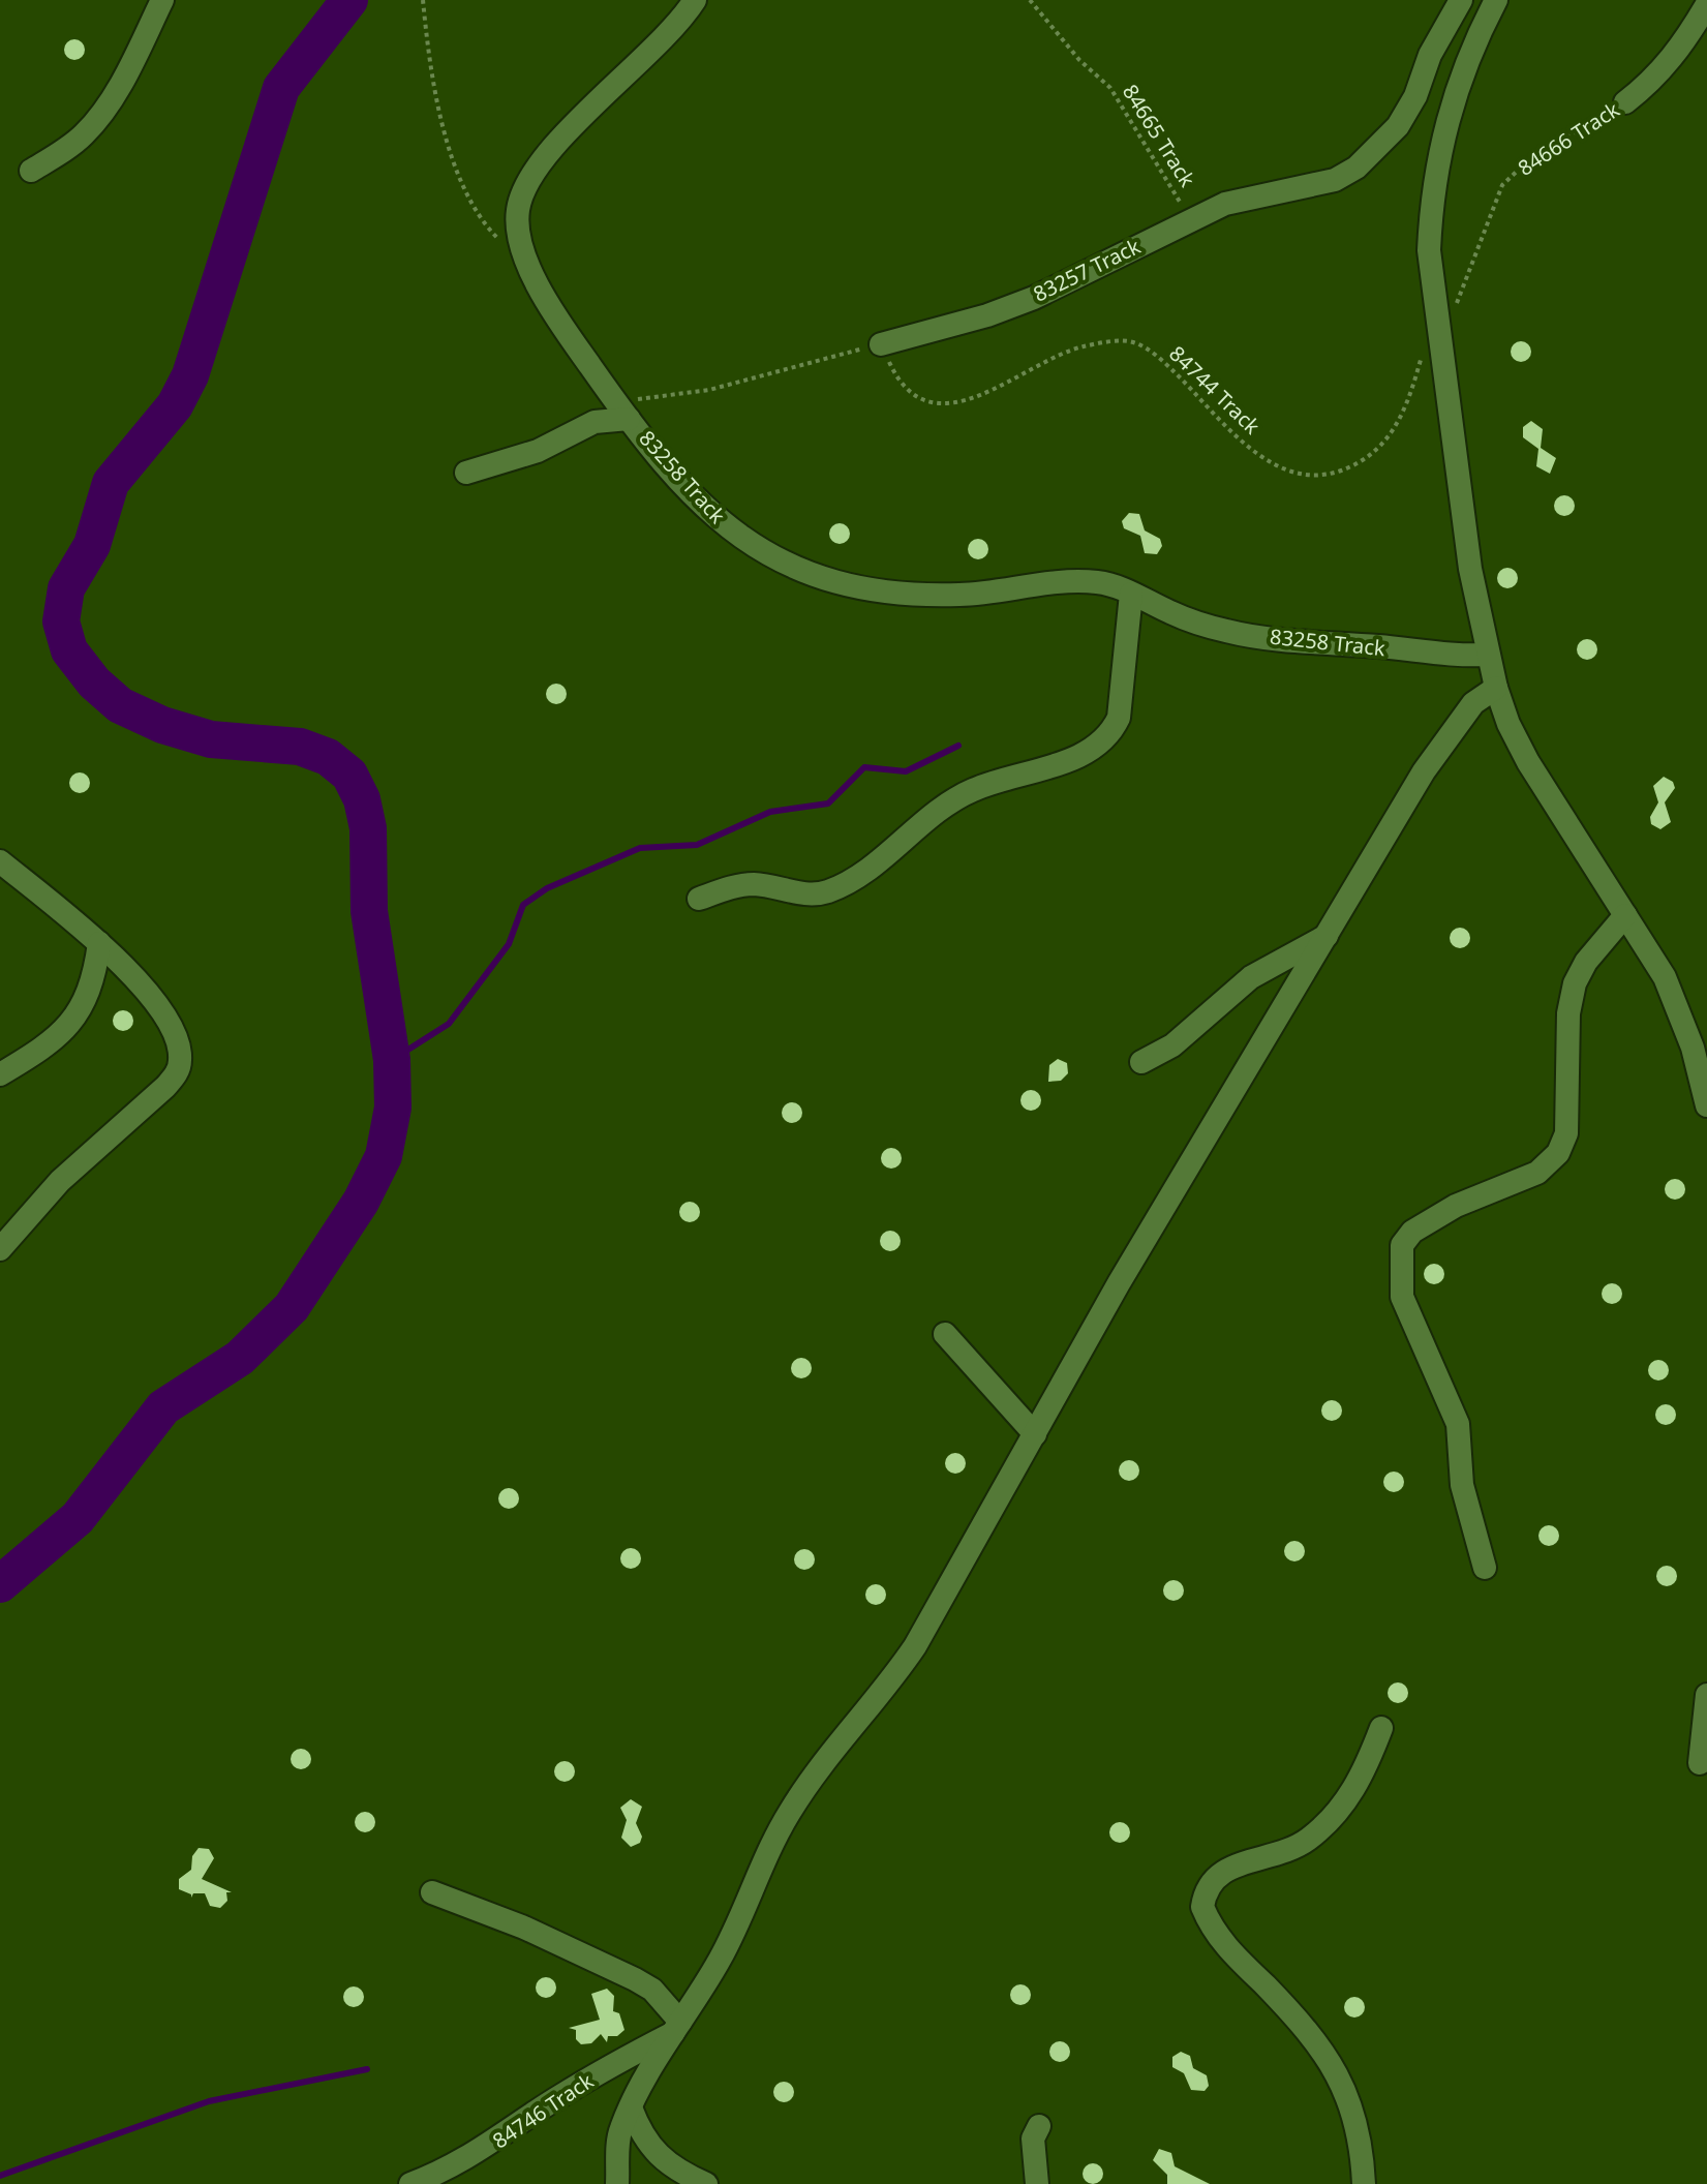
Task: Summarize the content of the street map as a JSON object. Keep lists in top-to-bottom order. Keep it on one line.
{"streets":{"street":["84666 Track","83257 Track","83258 Track","84746 Track"],"path":["84665 Track","84744 Track"]},"crossings":[["84665 Track","83257 Track"],["84666 Track","84744 Track"],["83257 Track","84744 Track"]]}
